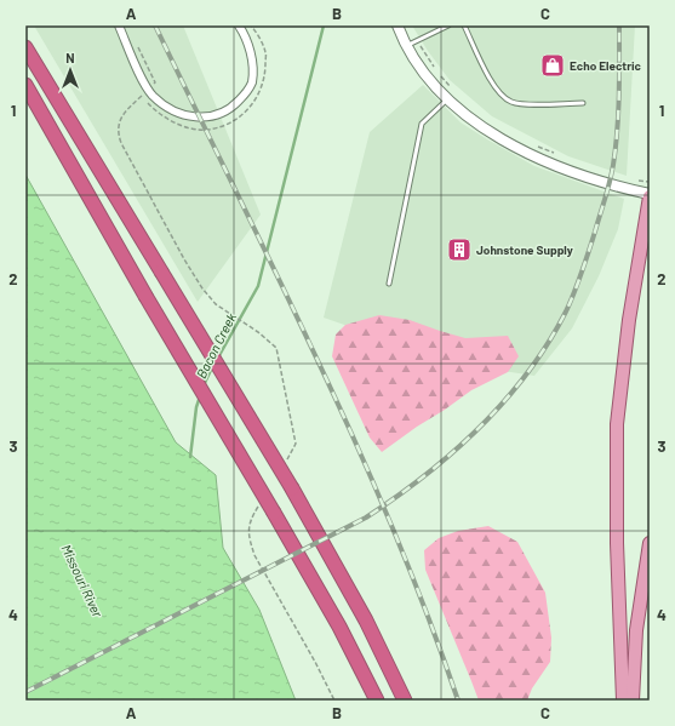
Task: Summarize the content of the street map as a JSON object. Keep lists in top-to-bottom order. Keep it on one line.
{"water":["Bacon Creek","Missouri River"],"places":{"shop":["Echo Electric"],"building":["Johnstone Supply"]},"north":"top","grid":{"columns":["A","B","C"],"rows":["1","2","3","4"]}}
